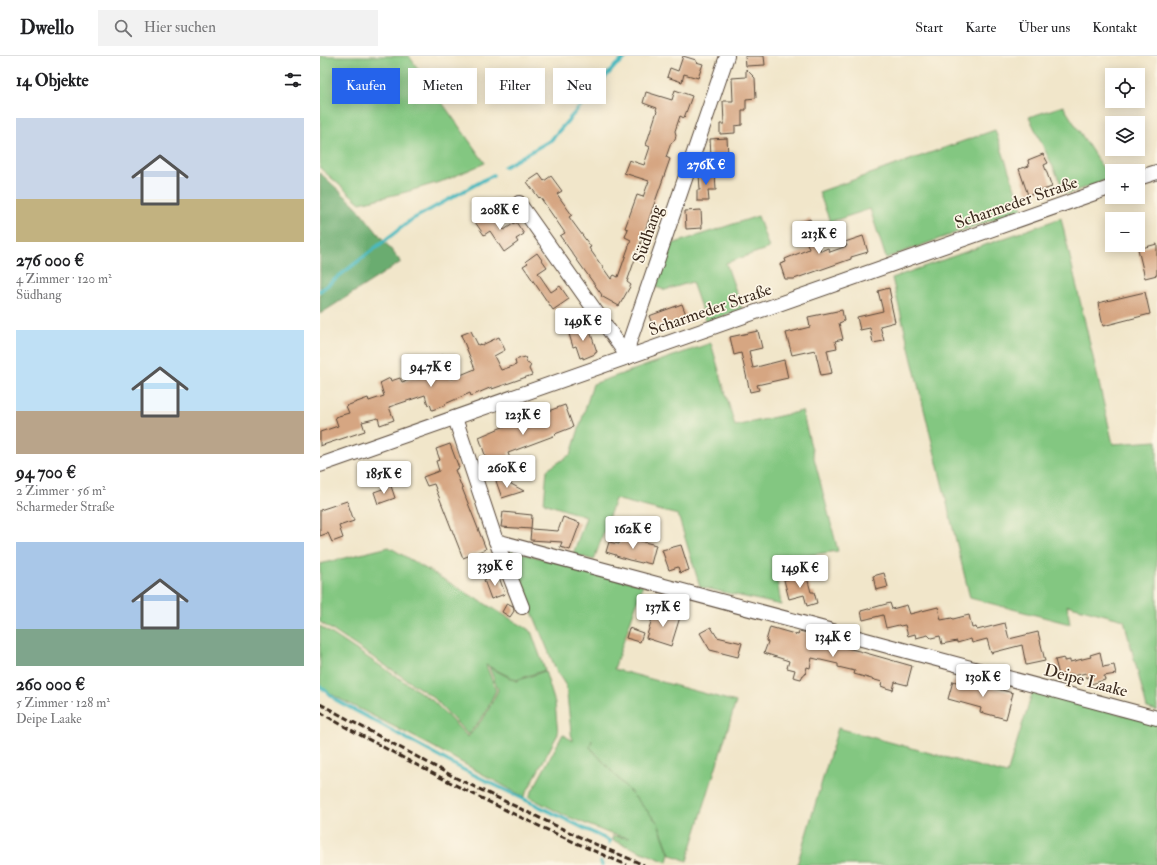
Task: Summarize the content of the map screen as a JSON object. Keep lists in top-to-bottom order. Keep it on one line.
{"streets":{"street":["Scharmeder Straße","Südhang","Deipe Laake"]},"crossings":[["Scharmeder Straße","Südhang"]],"page":{"header":"Dwello","search":"Hier suchen","nav":["Start","Karte","Über uns","Kontakt"],"heading":"14 Objekte","map_buttons":["+","−"],"chip":["Kaufen","Mieten","Filter","Neu"],"list":[{"name":"276 000 €","note":"4 Zimmer · 120 m² · Südhang"},{"name":"94 700 €","note":"2 Zimmer · 56 m² · Scharmeder Straße"},{"name":"260 000 €","note":"5 Zimmer · 128 m² · Deipe Laake"}],"price":["276K €","208K €","213K €","149K €","94.7K €","123K €","260K €","185K €","162K €","339K €","149K €","137K €","134K €","130K €"]}}
